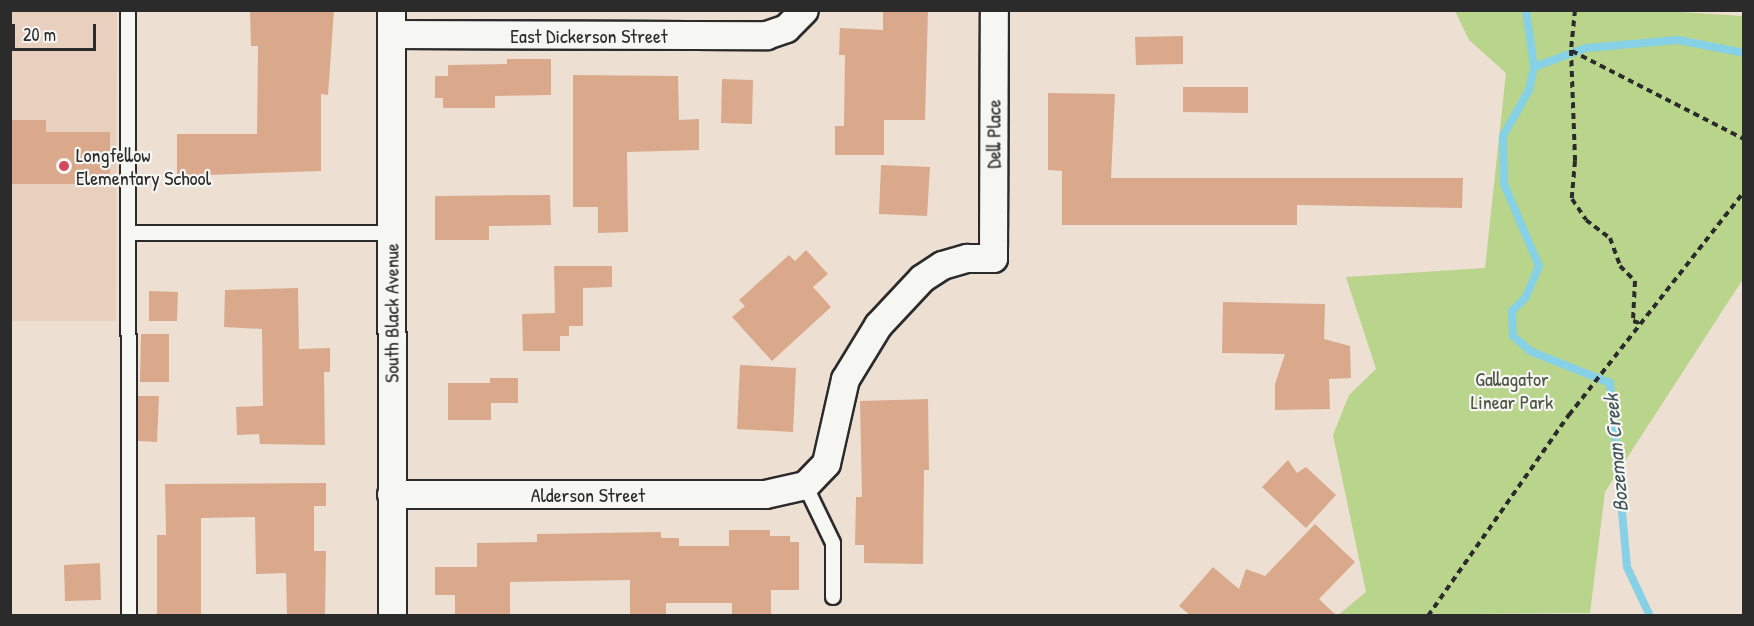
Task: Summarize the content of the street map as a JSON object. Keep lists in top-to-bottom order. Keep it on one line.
{"streets":{"street":["East Dickerson Street","Dell Place","South Black Avenue","Alderson Street"]},"crossings":[["East Dickerson Street","South Black Avenue"],["Dell Place","Alderson Street"],["South Black Avenue","Alderson Street"]],"water":["Bozeman Creek"],"parks":["Gallagator Linear Park"],"places":["Longfellow Elementary School"],"scale_bar":"20 m"}
